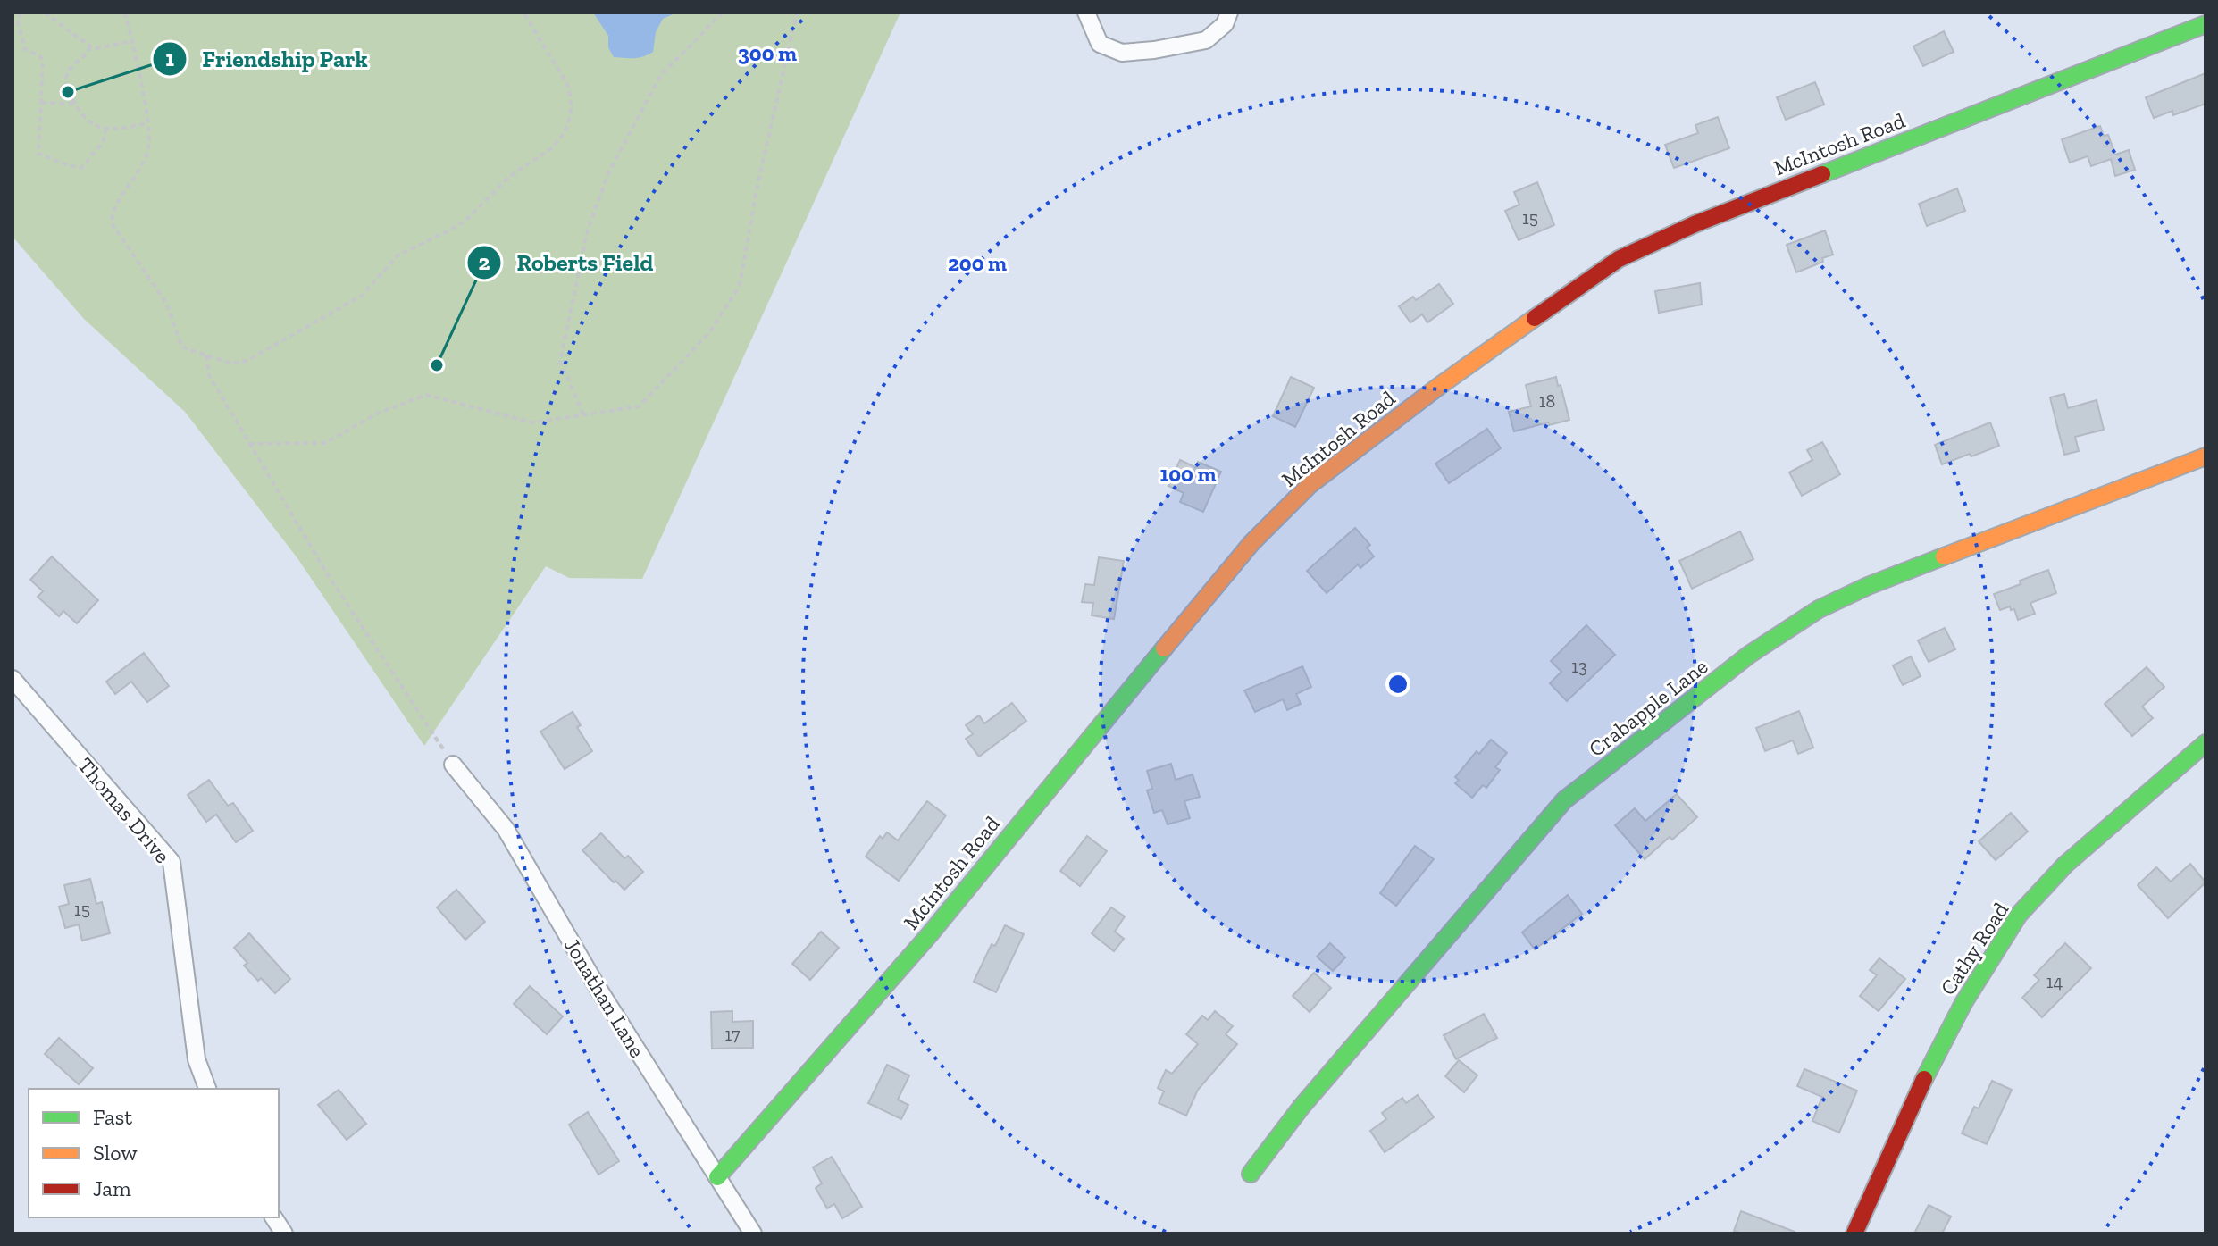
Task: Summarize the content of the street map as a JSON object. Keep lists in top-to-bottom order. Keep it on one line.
{"streets":{"street":["McIntosh Road","Crabapple Lane","Thomas Drive","Cathy Road","Jonathan Lane"]},"crossings":[["McIntosh Road","Jonathan Lane"]],"places":["Friendship Park","Roberts Field"],"house_numbers":["15","18","13","15","14","17"],"legend":["Fast","Slow","Jam"],"rings":["300 m","200 m","100 m"]}
